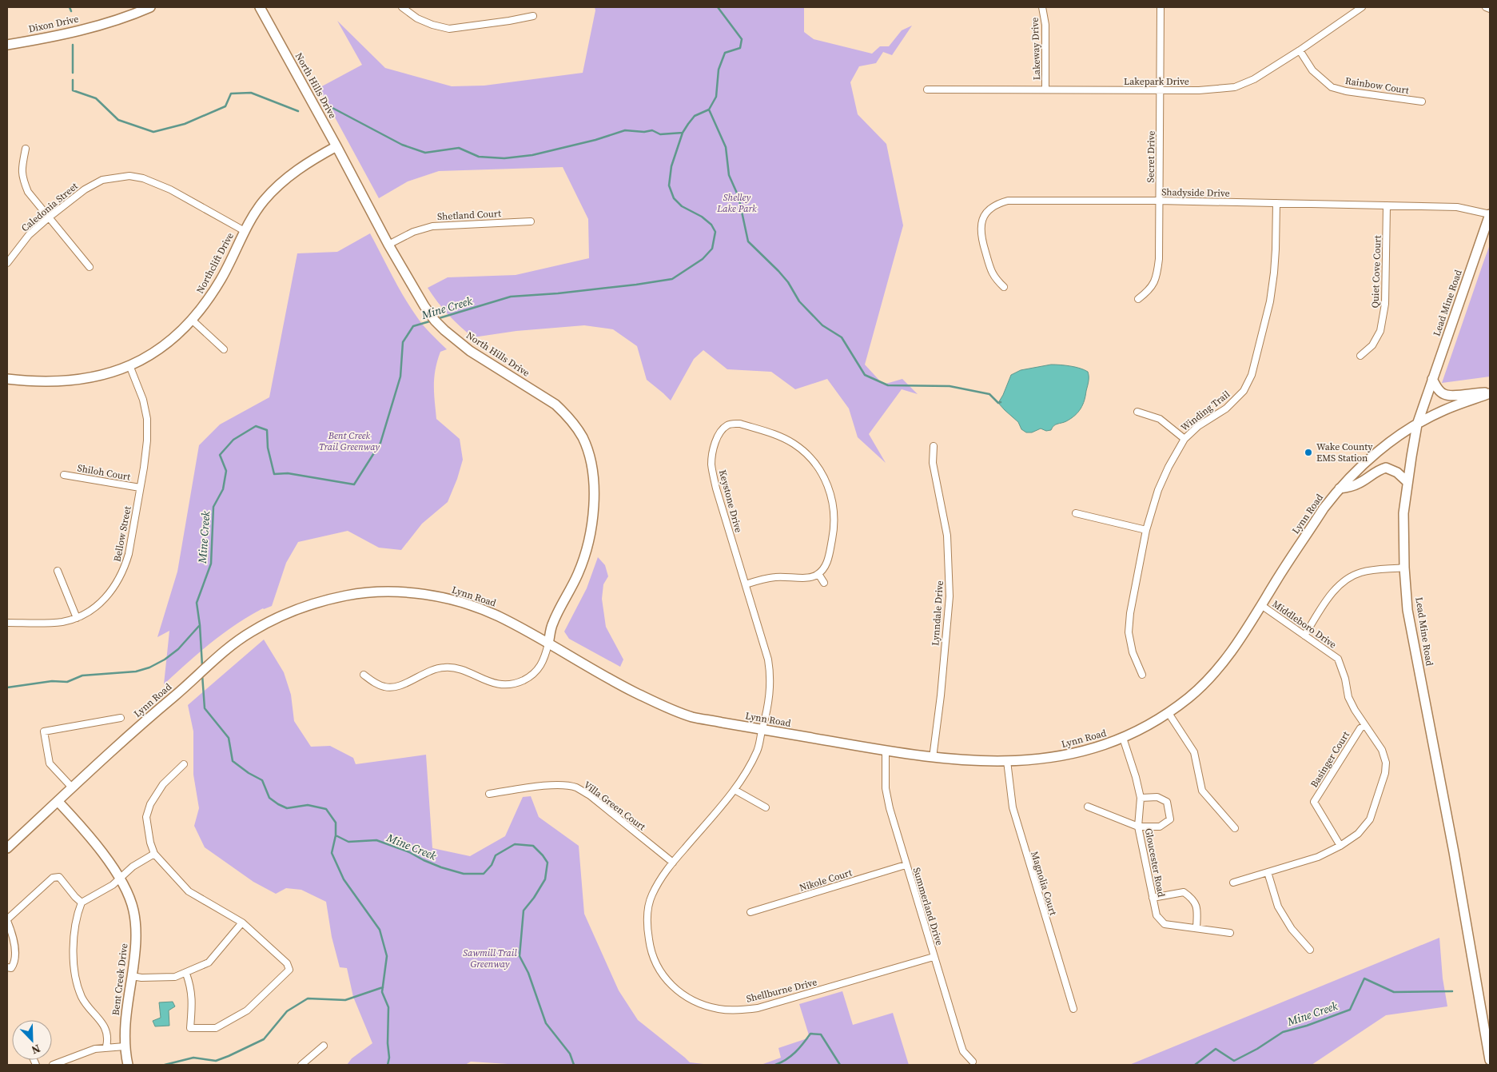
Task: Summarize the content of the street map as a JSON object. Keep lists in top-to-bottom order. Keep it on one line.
{"streets":{"main road":["Dixon Drive","North Hills Drive","Northclift Drive","Lead Mine Road","Lynn Road","Bent Creek Drive"],"street":["Lakeway Drive","Lakepark Drive","Rainbow Court","Secret Drive","Shadyside Drive","Caledonia Street","Shetland Court","Quiet Cove Court","Winding Trail","Shiloh Court","Keystone Drive","Bellow Street","Lynndale Drive","Middleboro Drive","Basinger Court","Villa Green Court","Gloucester Road","Nikole Court","Magnolia Court","Summerland Drive","Shellburne Drive"]},"crossings":[["Lakeway Drive","Lakepark Drive"],["Lakepark Drive","Rainbow Court"],["Lakepark Drive","Secret Drive"],["North Hills Drive","Shetland Court"],["North Hills Drive","Northclift Drive"],["North Hills Drive","Lynn Road"],["Secret Drive","Shadyside Drive"],["Shadyside Drive","Quiet Cove Court"],["Shadyside Drive","Lead Mine Road"],["Shadyside Drive","Winding Trail"],["Caledonia Street","Northclift Drive"],["Northclift Drive","Bellow Street"],["Lead Mine Road","Lynn Road"],["Shiloh Court","Bellow Street"],["Keystone Drive","Lynn Road"],["Keystone Drive","Shellburne Drive"],["Lynn Road","Lynndale Drive"],["Lynn Road","Middleboro Drive"],["Lynn Road","Gloucester Road"],["Lynn Road","Magnolia Court"],["Lynn Road","Summerland Drive"],["Lynn Road","Bent Creek Drive"],["Lynn Road","Shellburne Drive"],["Middleboro Drive","Basinger Court"],["Villa Green Court","Shellburne Drive"],["Nikole Court","Summerland Drive"],["Summerland Drive","Shellburne Drive"]],"water":["Mine Creek"],"parks":["Shelley Lake Park","Bent Creek Trail Greenway","Sawmill Trail Greenway"],"places":["Wake County EMS Station"],"north":"bottom right"}
